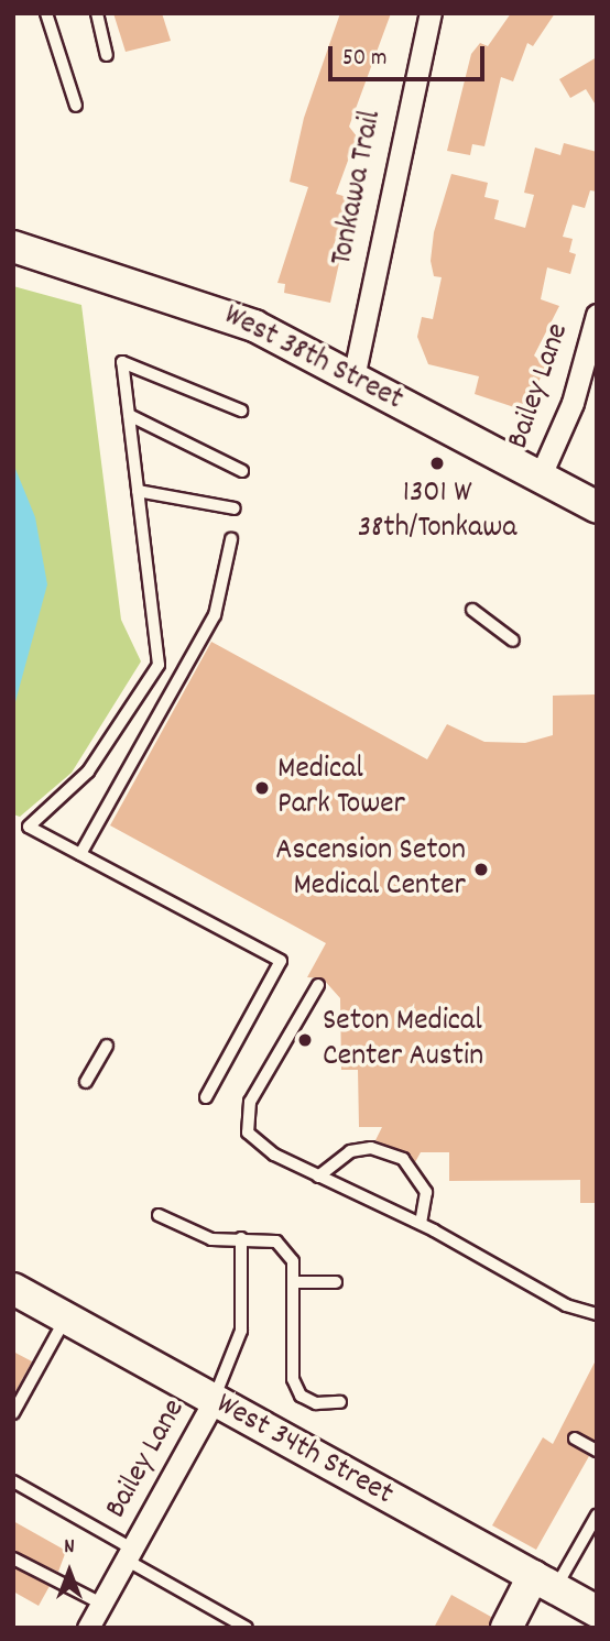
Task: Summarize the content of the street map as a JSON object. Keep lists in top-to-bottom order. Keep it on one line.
{"streets":{"street":["Tonkawa Trail","West 38th Street","Bailey Lane","West 34th Street"]},"crossings":[["Tonkawa Trail","West 38th Street"],["West 38th Street","Bailey Lane"],["Bailey Lane","West 34th Street"]],"places":["1301 W 38th/Tonkawa","Medical Park Tower","Ascension Seton Medical Center","Seton Medical Center Austin"],"scale_bar":"50 m","north":"top"}
